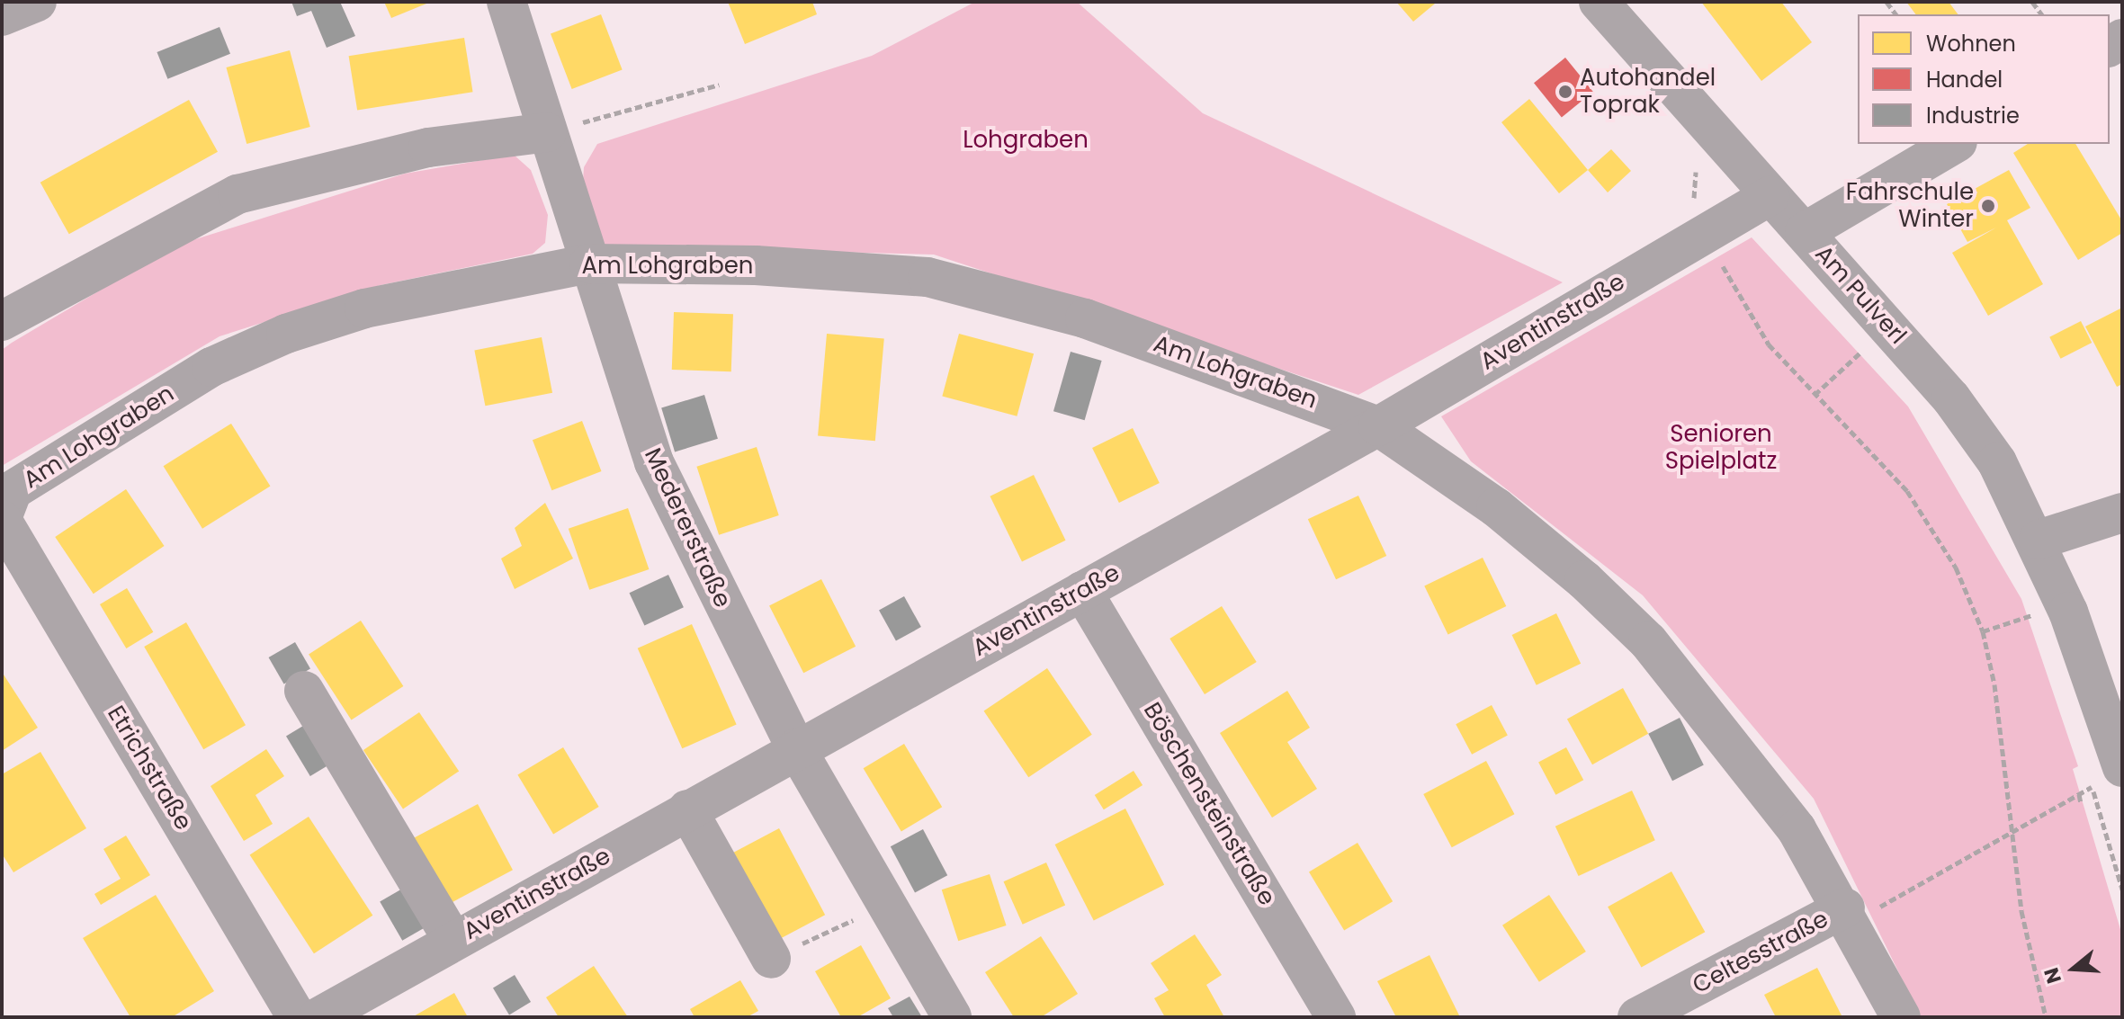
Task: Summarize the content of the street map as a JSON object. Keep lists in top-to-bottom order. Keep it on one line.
{"streets":{"street":["Am Lohgraben","Am Pulverl","Aventinstraße","Medererstraße","Etrichstraße","Böschensteinstraße","Celtesstraße"]},"crossings":[["Am Lohgraben","Aventinstraße"],["Am Lohgraben","Medererstraße"],["Am Lohgraben","Etrichstraße"],["Am Lohgraben","Celtesstraße"],["Am Pulverl","Aventinstraße"],["Aventinstraße","Medererstraße"],["Aventinstraße","Böschensteinstraße"]],"parks":["Lohgraben","Senioren Spielplatz"],"places":["Autohandel Toprak","Fahrschule Winter"],"legend":["Wohnen","Handel","Industrie"],"north":"left"}
